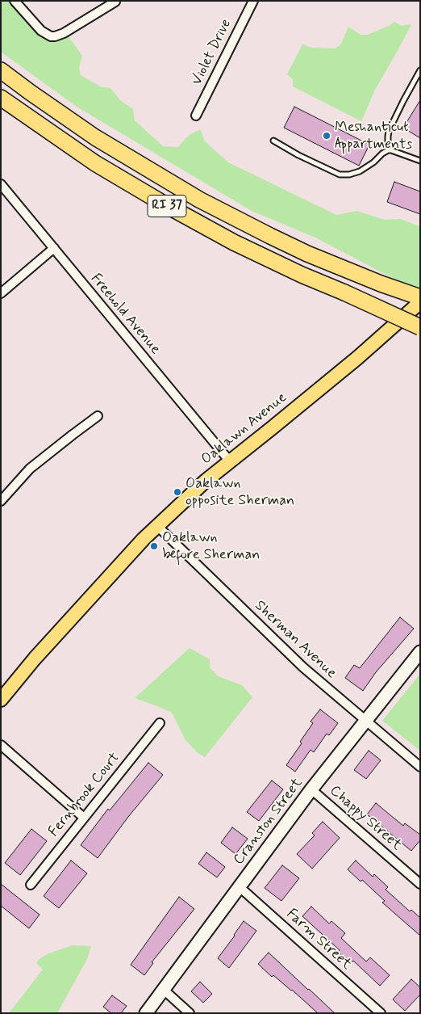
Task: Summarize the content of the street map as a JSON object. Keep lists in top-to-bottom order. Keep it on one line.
{"streets":{"highway":["RI 37"],"main road":["Oaklawn Avenue"],"street":["Violet Drive","Freehold Avenue","Sherman Avenue","Fernbrook Court","Chappy Street","Cranston Street","Farm Street"]},"crossings":[["Freehold Avenue","Oaklawn Avenue"],["Oaklawn Avenue","Sherman Avenue"],["Sherman Avenue","Cranston Street"],["Chappy Street","Cranston Street"],["Cranston Street","Farm Street"]],"places":["Meshanticut Appartments","Oaklawn opposite Sherman","Oaklawn before Sherman"]}
